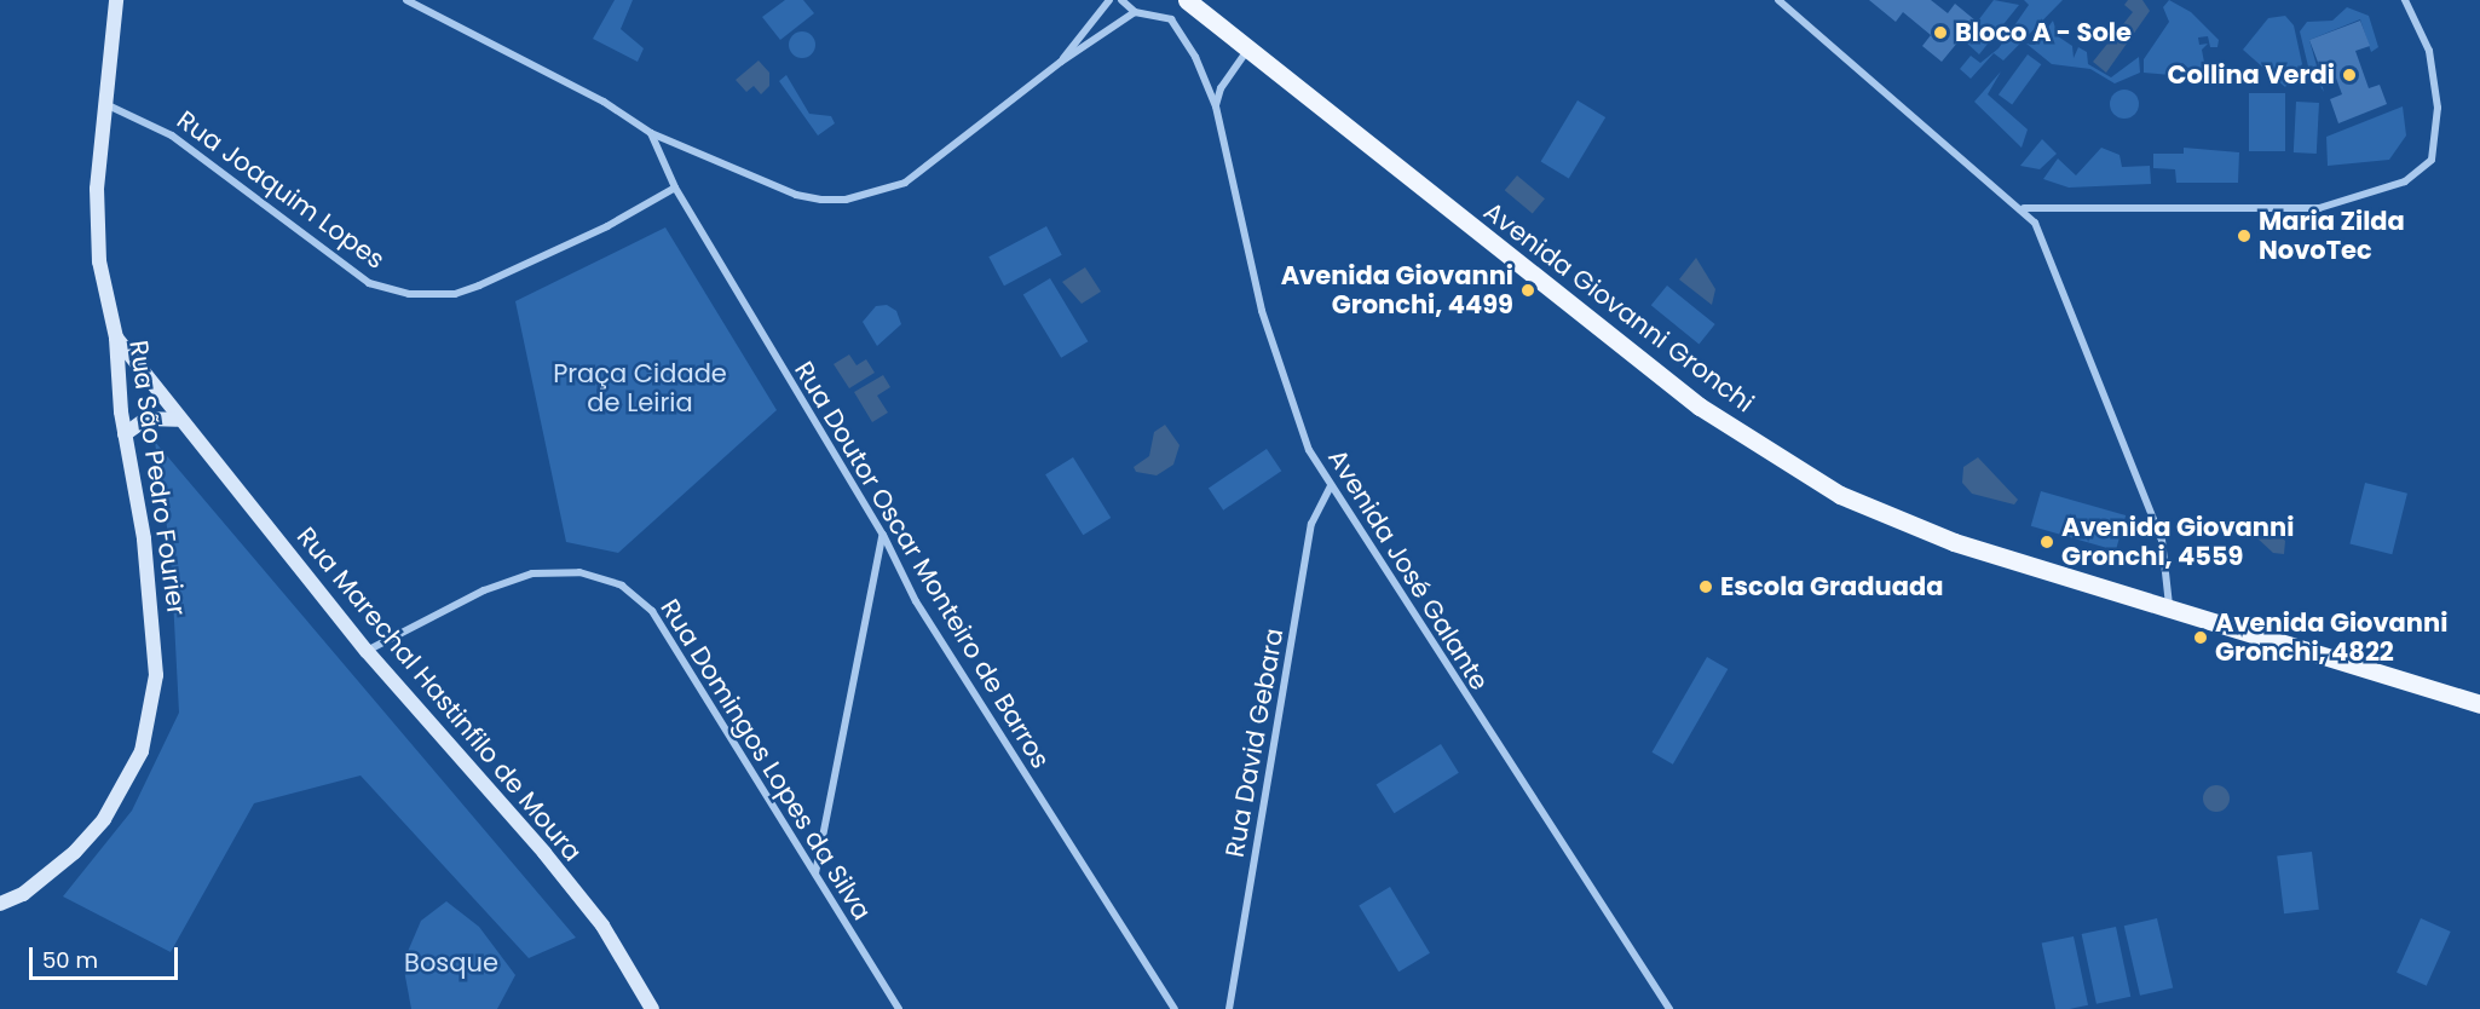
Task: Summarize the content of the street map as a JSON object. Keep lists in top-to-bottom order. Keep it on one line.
{"streets":{"main road":["Avenida Giovanni Gronchi"],"street":["Rua Joaquim Lopes","Rua São Pedro Fourier","Rua Doutor Oscar Monteiro de Barros","Avenida José Galante","Rua Marechal Hastinfilo de Moura","Rua David Gebara","Rua Domingos Lopes da Silva"]},"crossings":[["Rua Joaquim Lopes","Rua São Pedro Fourier"],["Rua Joaquim Lopes","Rua Doutor Oscar Monteiro de Barros"],["Rua São Pedro Fourier","Rua Marechal Hastinfilo de Moura"],["Avenida José Galante","Rua David Gebara"],["Rua Marechal Hastinfilo de Moura","Rua Domingos Lopes da Silva"]],"parks":["Praça Cidade de Leiria","Bosque"],"places":["Bloco A - Sole","Collina Verdi","Maria Zilda NovoTec","Avenida Giovanni Gronchi, 4499","Avenida Giovanni Gronchi, 4559","Escola Graduada","Avenida Giovanni Gronchi, 4822"],"scale_bar":"50 m"}
